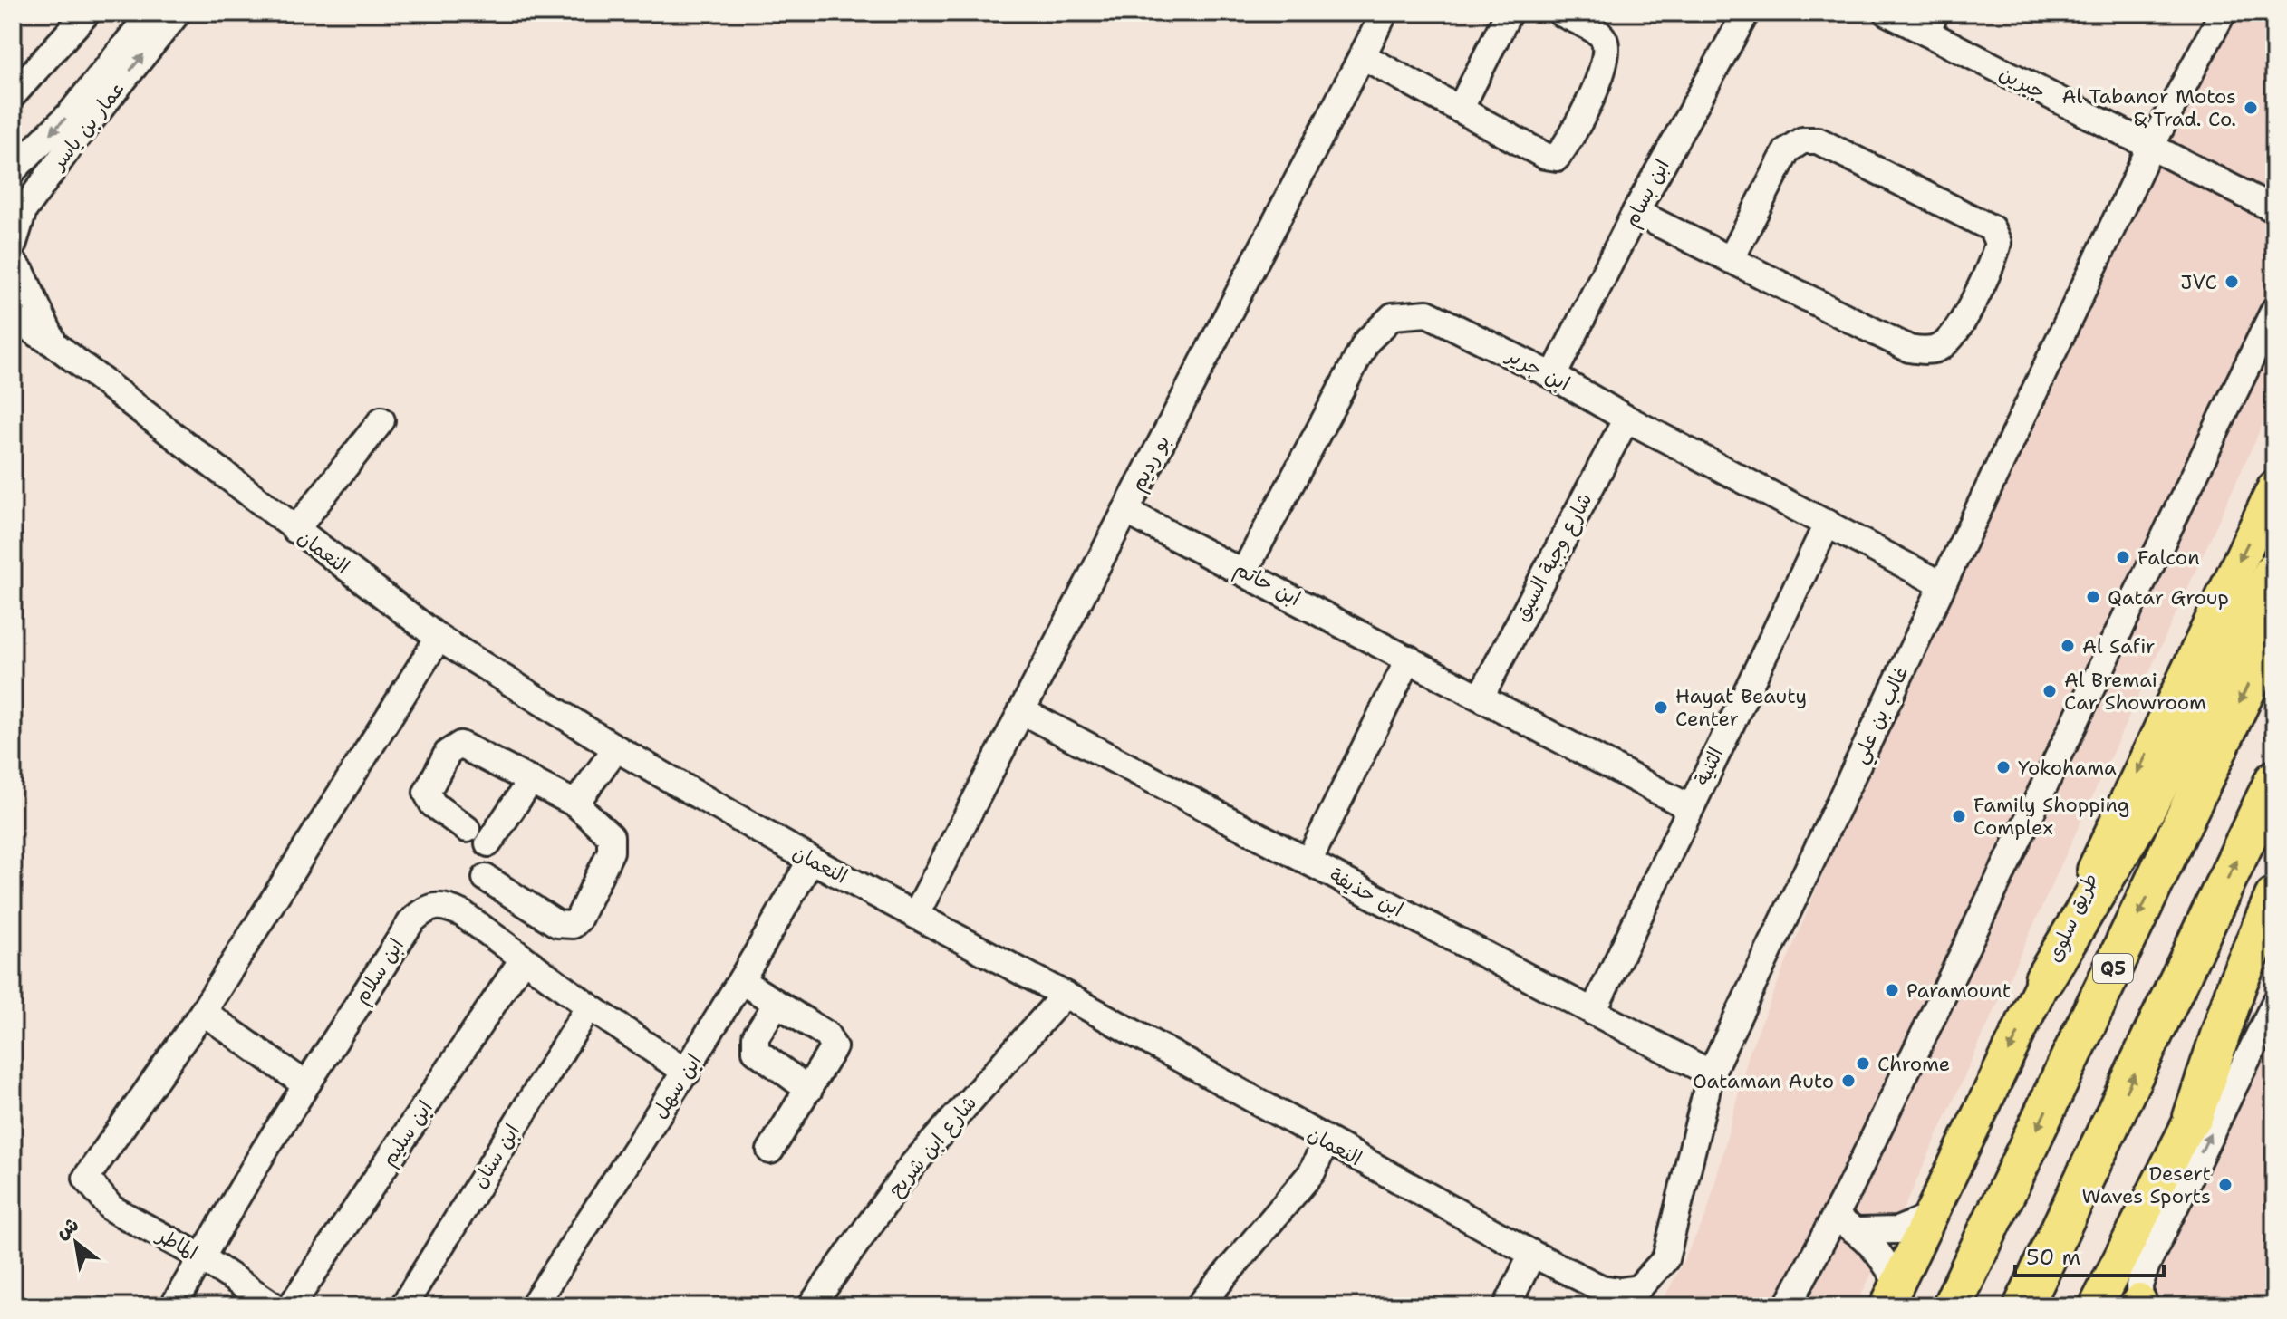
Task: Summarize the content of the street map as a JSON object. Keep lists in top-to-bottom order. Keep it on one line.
{"streets":{"highway":["Q5"],"main road":["طريق سلوى"],"street":["جبرين","عمار بن ياسر","ابن بسام","ابن جرير","بو رديم","النعمان","شارع وجبة السيق","ابن حاتم","غالب بن علي","الثنية","ابن حذيفة","ابن سلام","ابن سهل","ابن سليم","شارع ابن شريح","ابن سنان","الماطر"]},"crossings":[["جبرين","غالب بن علي"],["ابن بسام","ابن جرير"],["ابن جرير","شارع وجبة السيق"],["ابن جرير","ابن حاتم"],["ابن جرير","غالب بن علي"],["ابن جرير","الثنية"],["بو رديم","النعمان"],["بو رديم","ابن حاتم"],["بو رديم","ابن حذيفة"],["النعمان","غالب بن علي"],["النعمان","ابن سهل"],["النعمان","شارع ابن شريح"],["شارع وجبة السيق","ابن حاتم"],["ابن حاتم","الثنية"],["غالب بن علي","ابن حذيفة"],["الثنية","ابن حذيفة"],["ابن سلام","ابن سهل"],["ابن سلام","ابن سليم"],["ابن سلام","ابن سنان"],["ابن سلام","الماطر"]],"places":["Al Tabanor Motos & Trad. Co.","JVC","Falcon","Qatar Group","Al Safir","Al Bremai Car Showroom","Hayat Beauty Center","Yokohama","Family Shopping Complex","Paramount","Chrome","Oataman Auto","Desert Waves Sports"],"scale_bar":"50 m","north":"top left"}
